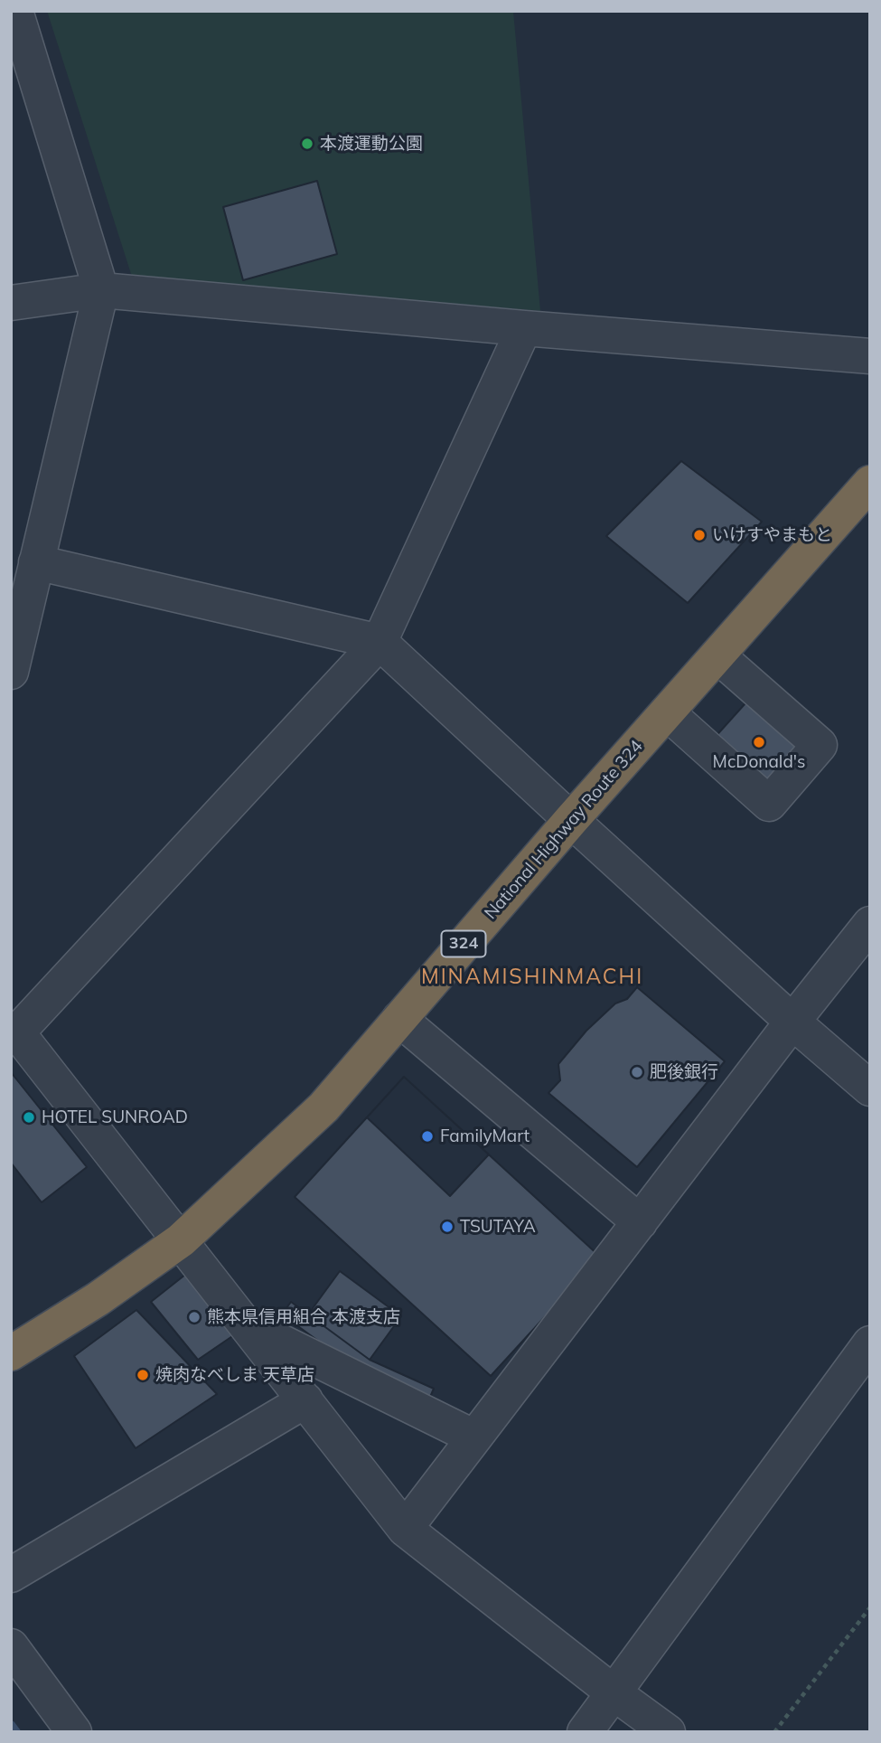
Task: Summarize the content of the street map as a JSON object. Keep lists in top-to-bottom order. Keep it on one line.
{"streets":{"highway":["National Highway Route 324","324"]},"districts":["MINAMISHINMACHI"],"places":["本渡運動公園","いけすやまもと","McDonald's","肥後銀行","HOTEL SUNROAD","FamilyMart","TSUTAYA","熊本県信用組合 本渡支店","焼肉なべしま 天草店"]}
